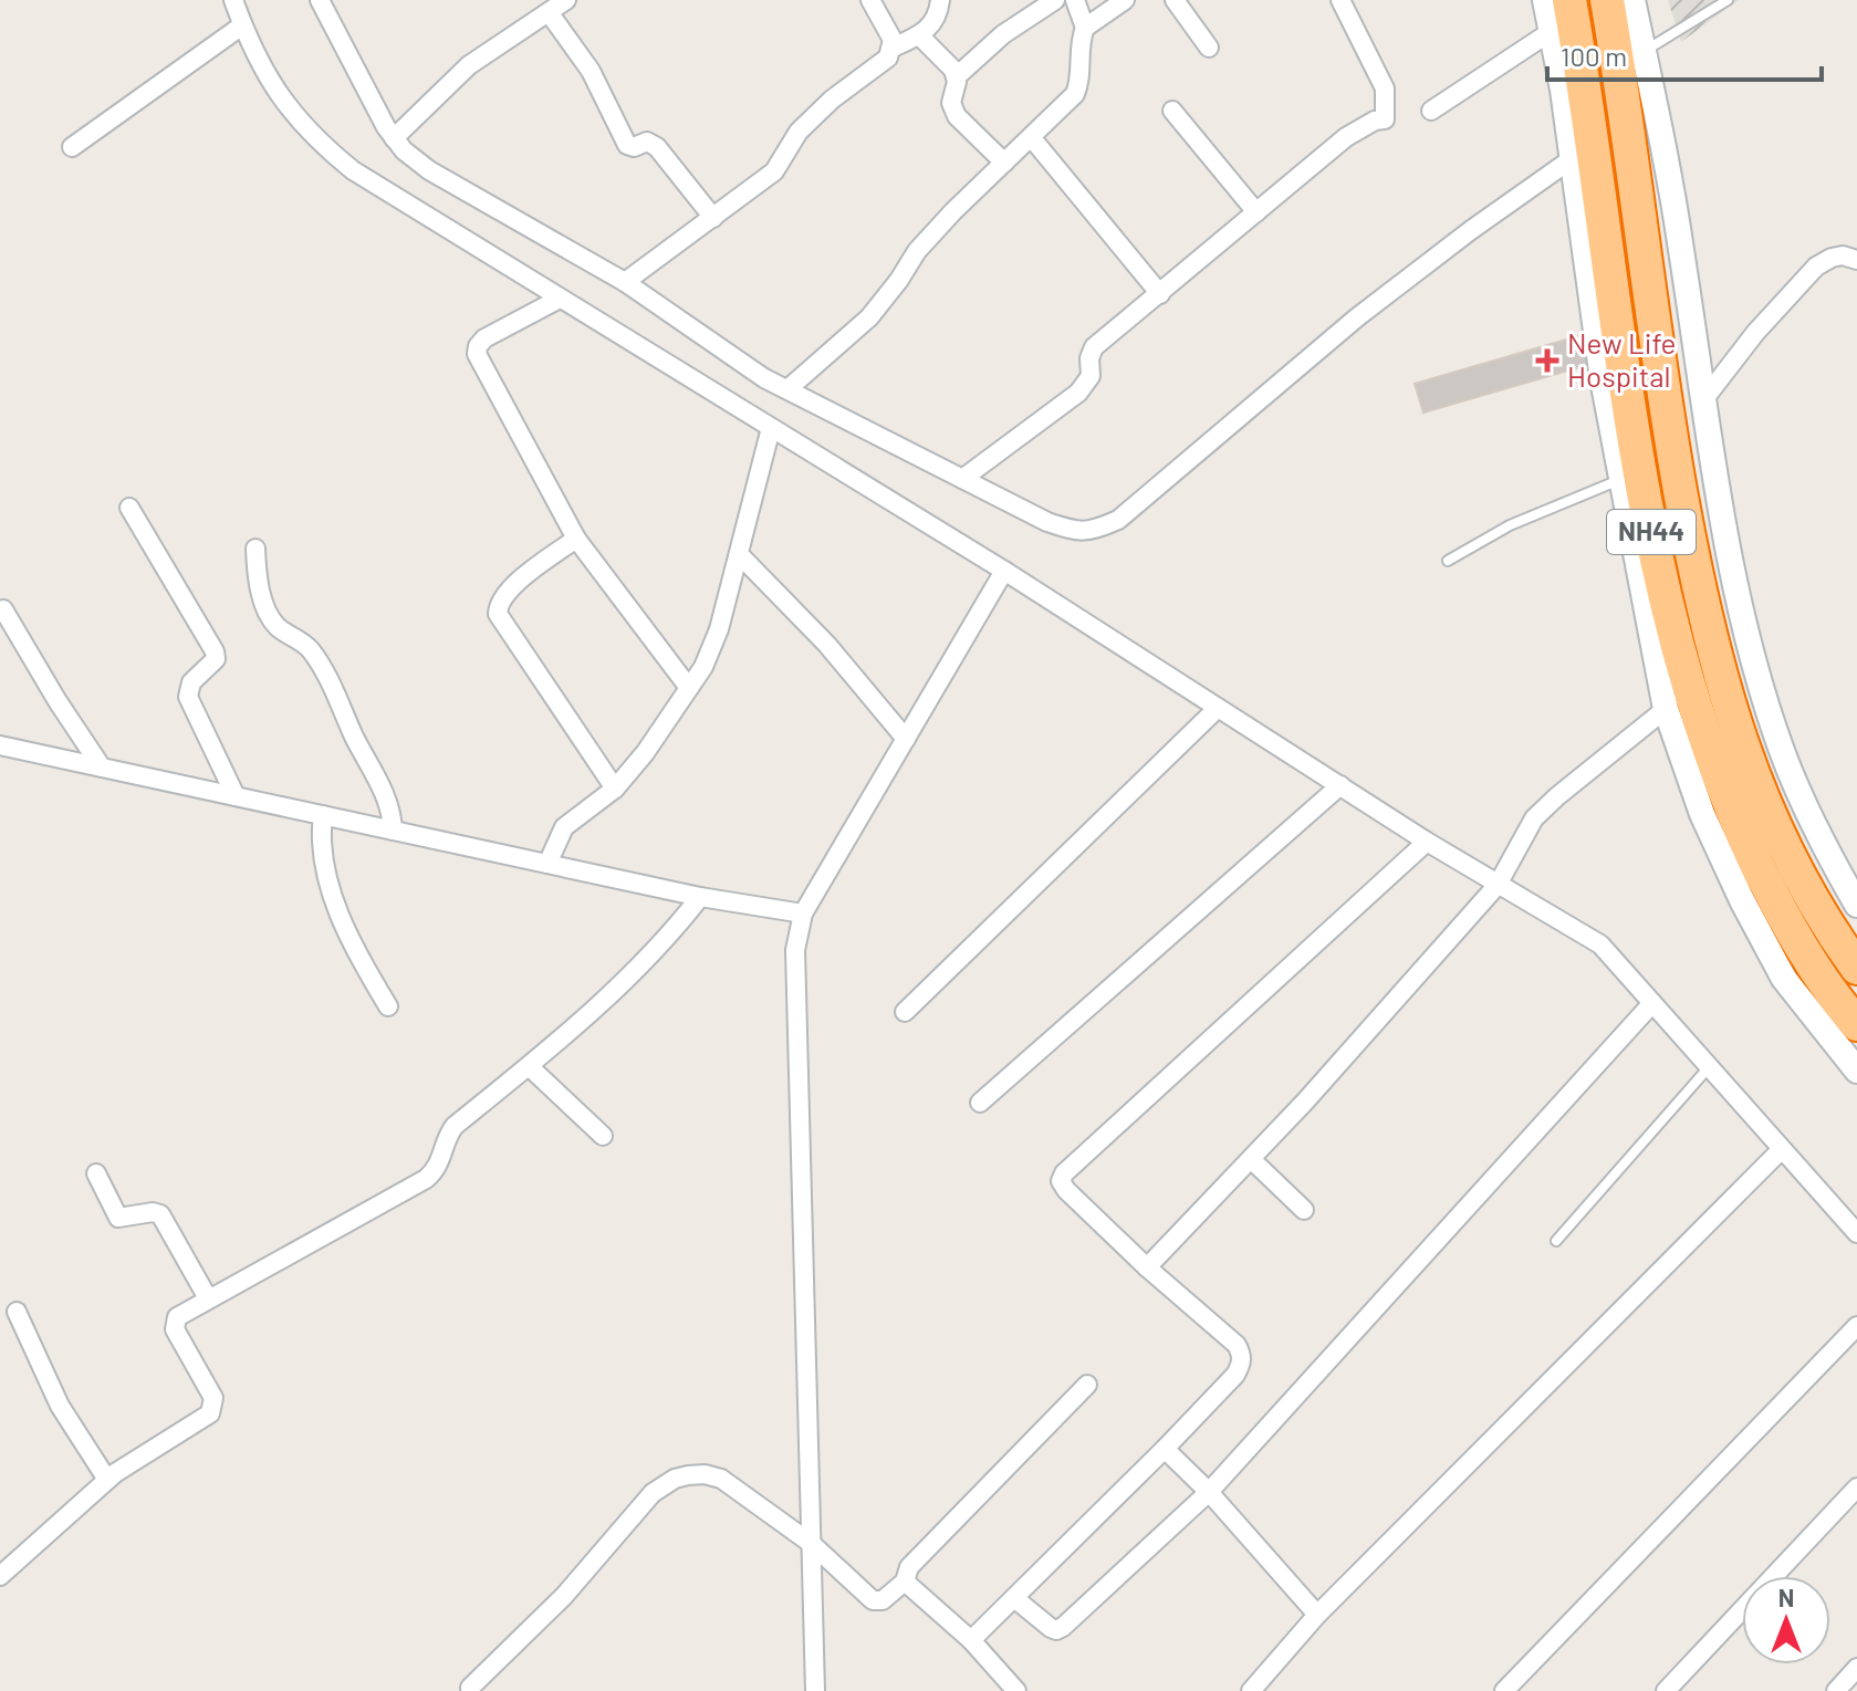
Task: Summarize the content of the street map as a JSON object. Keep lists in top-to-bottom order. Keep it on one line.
{"streets":{"highway":["NH44"]},"places":{"health":["New Life Hospital"]},"scale_bar":"100 m","north":"top"}
